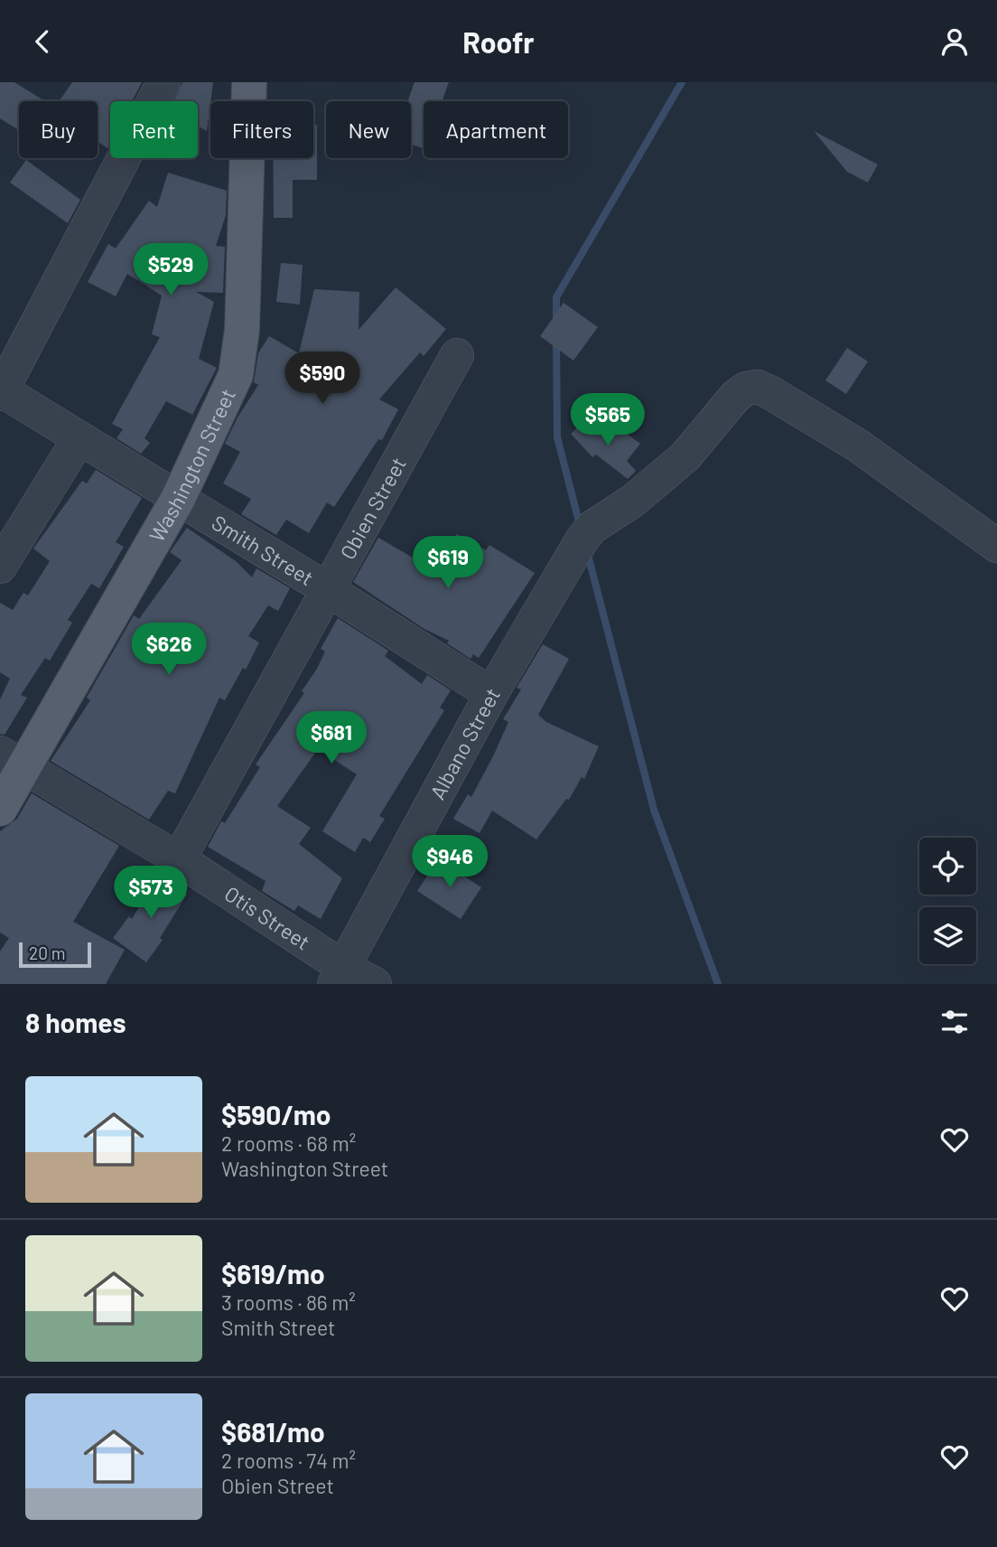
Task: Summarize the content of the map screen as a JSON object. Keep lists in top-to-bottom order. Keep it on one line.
{"streets":{"main road":["Washington Street"],"street":["Obien Street","Smith Street","Albano Street","Otis Street"]},"crossings":[["Washington Street","Smith Street"],["Washington Street","Otis Street"],["Obien Street","Smith Street"],["Obien Street","Otis Street"],["Smith Street","Albano Street"],["Albano Street","Otis Street"]],"scale_bar":"20 m","page":{"header":"Roofr","chip":["Buy","Rent","Filters","New","Apartment"],"price":["$529","$590","$565","$619","$626","$681","$946","$573"],"scale":"20 m","heading":"8 homes","list":[{"name":"$590/mo","note":"2 rooms · 68 m² · Washington Street"},{"name":"$619/mo","note":"3 rooms · 86 m² · Smith Street"},{"name":"$681/mo","note":"2 rooms · 74 m² · Obien Street"}]}}
